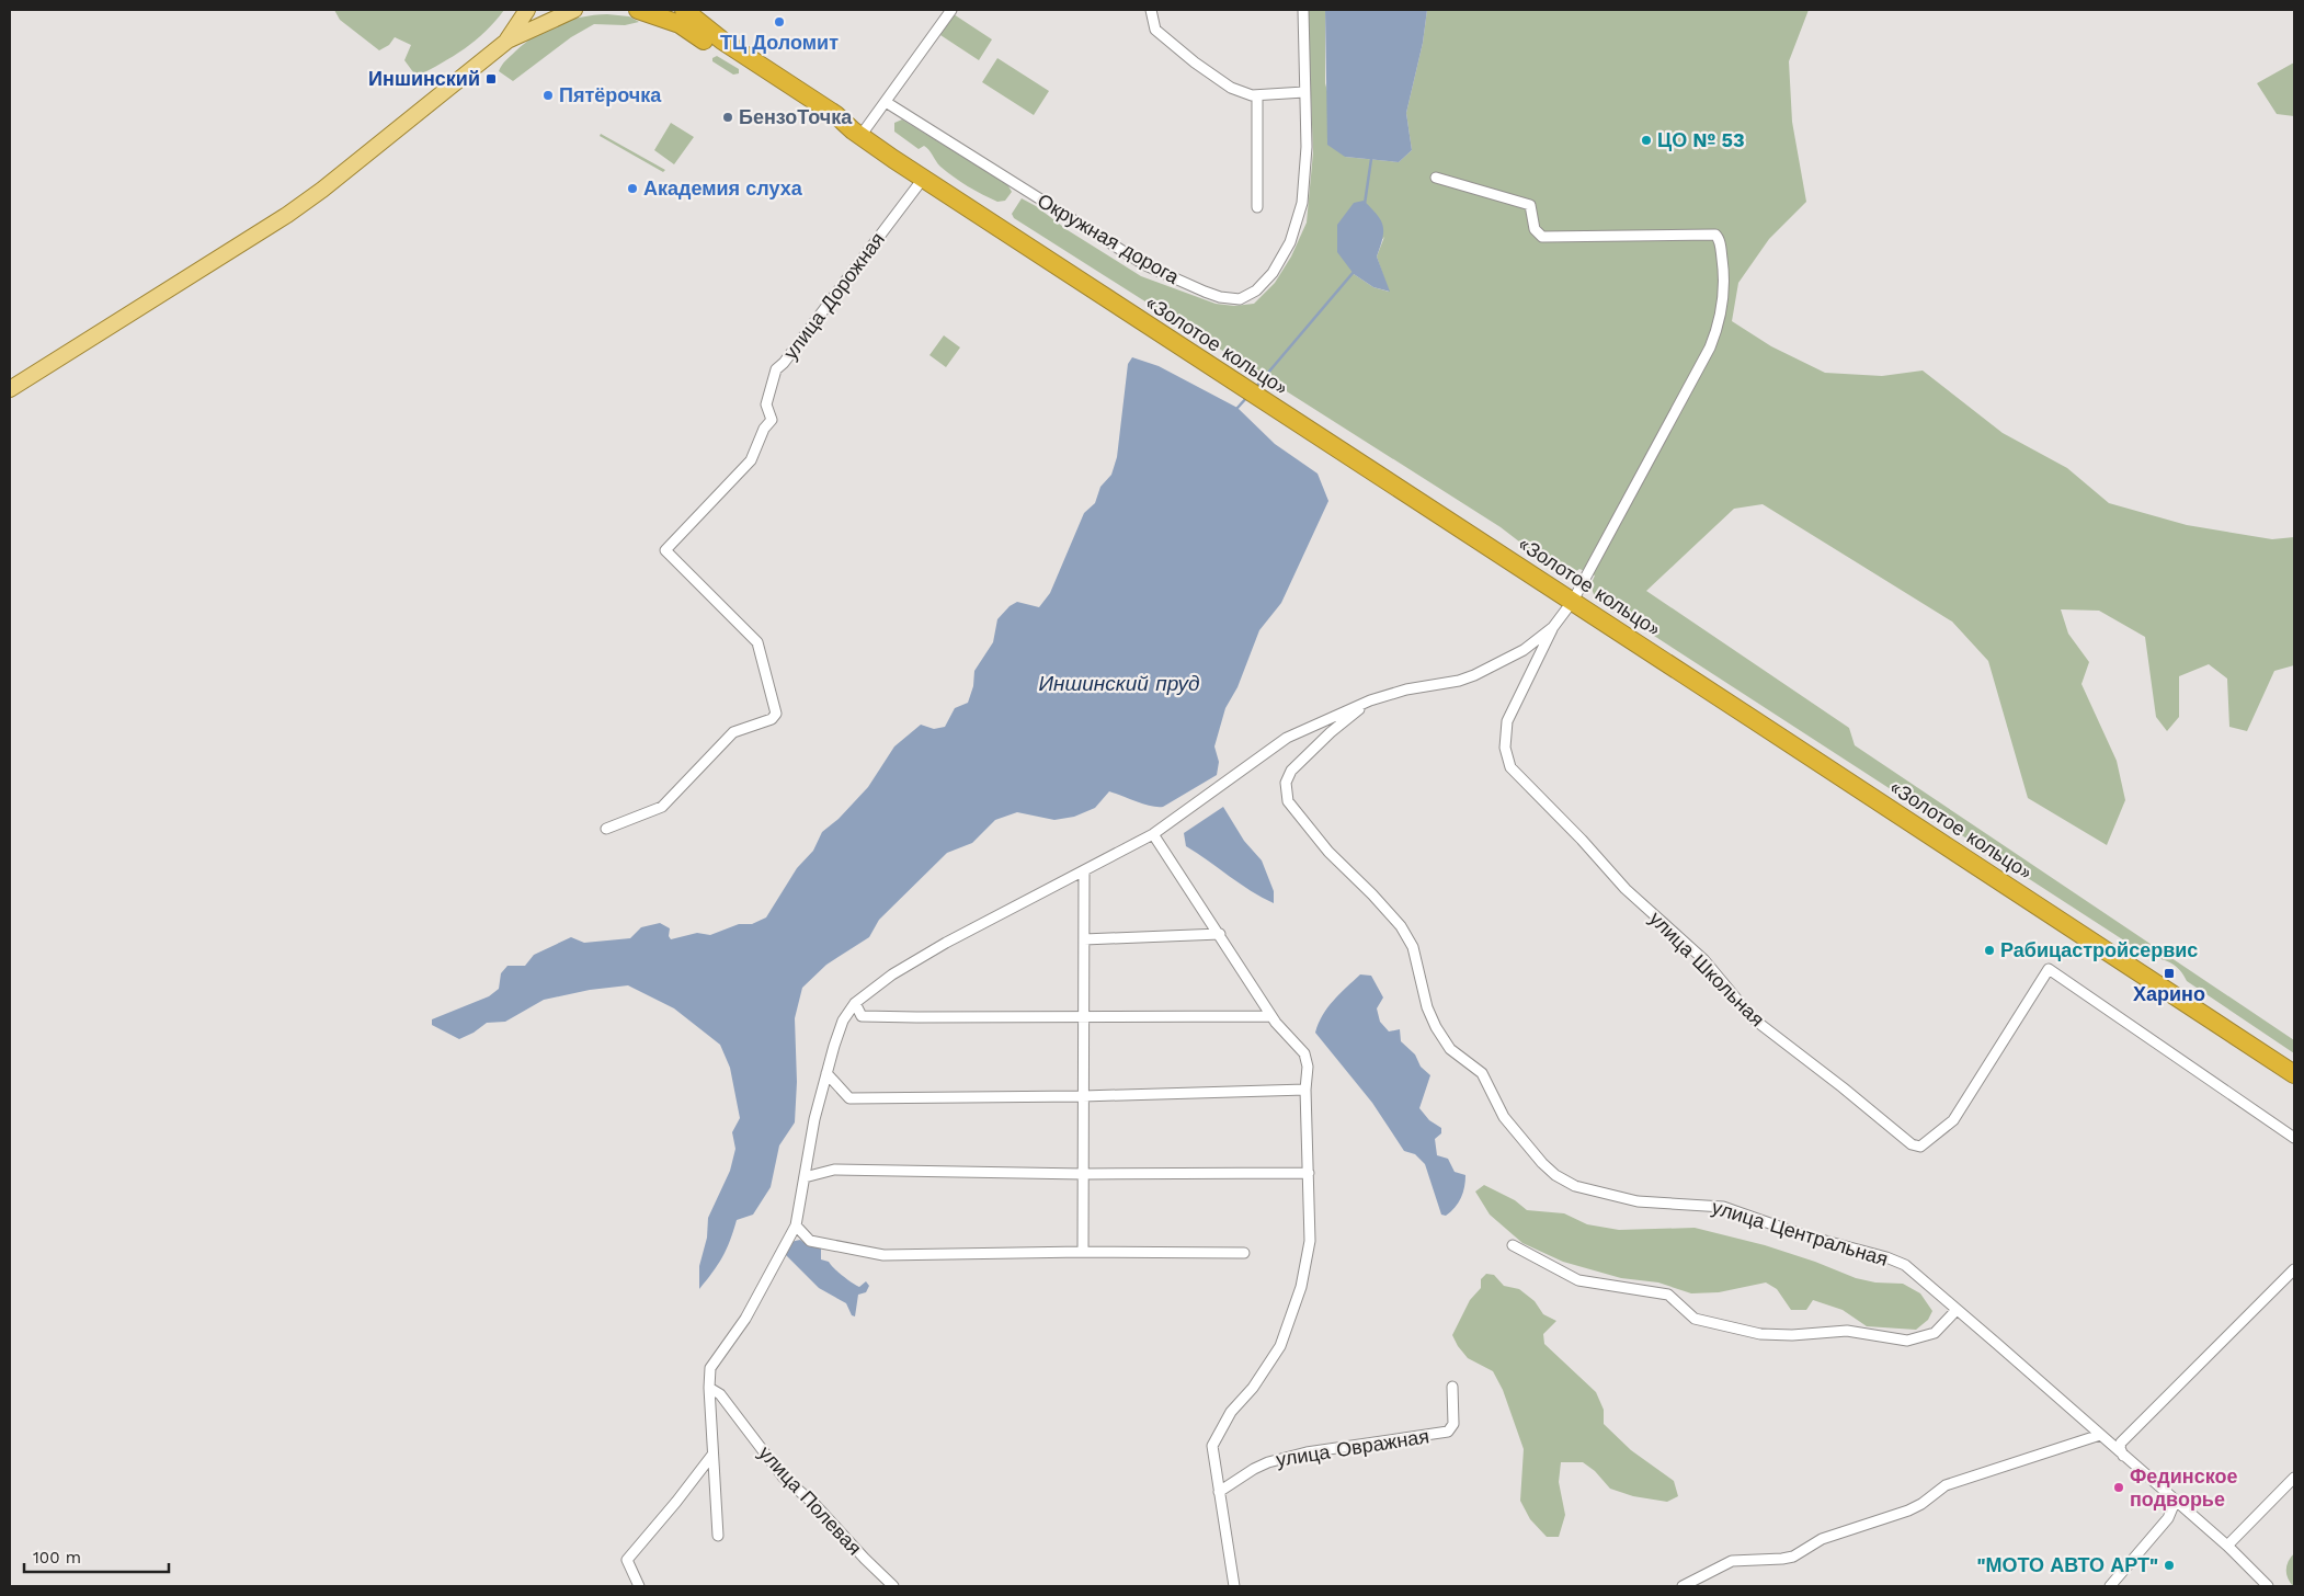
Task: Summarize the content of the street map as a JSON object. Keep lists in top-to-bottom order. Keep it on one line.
{"streets":{"highway":["«Золотое кольцо»"],"street":["Окружная дорога","улица Дорожная","улица Школьная","улица Центральная","улица Овражная","улица Полевая"]},"crossings":[["улица Дорожная","«Золотое кольцо»"]],"water":["Иншинский пруд"],"places":{"other":["ТЦ Доломит","Пятёрочка","БензоТочка","ЦО № 53","Академия слуха","Рабицастройсервис","Фединское подворье","\"МОТО АВТО АРТ\""],"transit":["Иншинский","Харино"]},"scale_bar":"100 m"}
